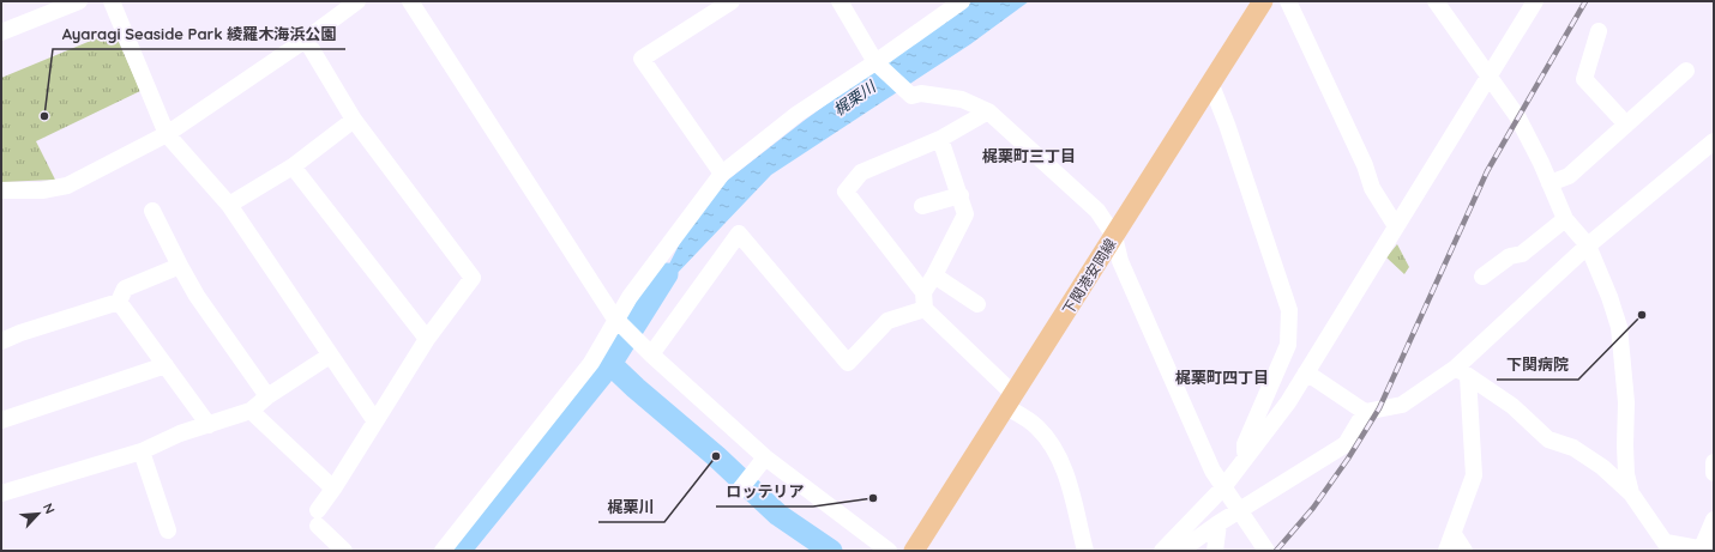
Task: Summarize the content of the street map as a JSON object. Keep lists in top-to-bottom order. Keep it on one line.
{"streets":{"main road":["下関港安岡線"]},"districts":["梶栗町三丁目","梶栗町四丁目"],"water":["梶栗川"],"places":["Ayaragi Seaside Park 綾羅木海浜公園","下関病院","梶栗川","ロッテリア"],"north":"top right"}
